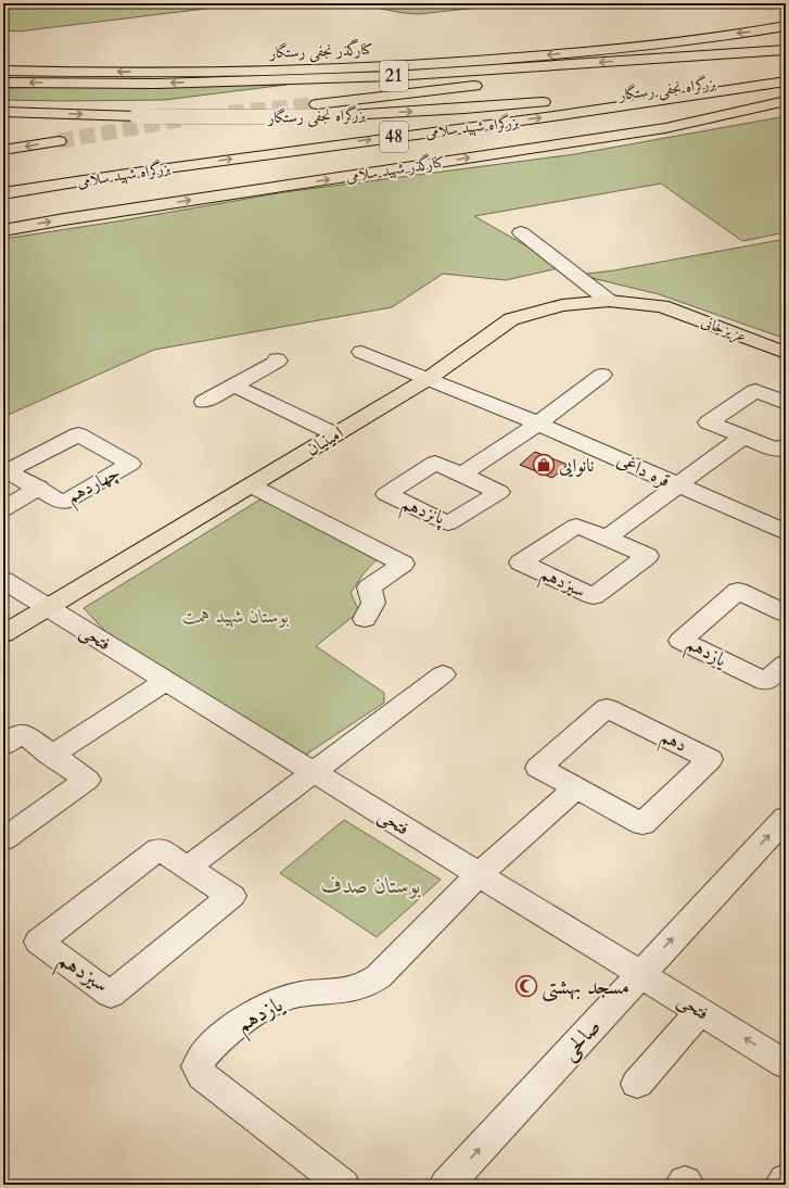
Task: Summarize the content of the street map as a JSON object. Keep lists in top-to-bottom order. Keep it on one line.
{"streets":{"main road":["کنارگذر نجفی رستگار","21","بزرگراه نجفی رستگار","بزرگراه شهید سلامی","48","کنارگذر شهید سلامی","عزیزخانی","امینیان"],"street":["قره داغی","چهاردهم","سیزدهم","فتحی","یازدهم","دهم","صالحی"]},"crossings":[["بزرگراه نجفی رستگار","48"],["عزیزخانی","امینیان"],["امینیان","قره داغی"],["امینیان","فتحی"],["فتحی","یازدهم"],["فتحی","صالحی"]],"parks":["بوستان شهید همت","بوستان صدف"],"places":{"shop":["نانوایی"],"mosque":["مسجد بهشتی"]}}
